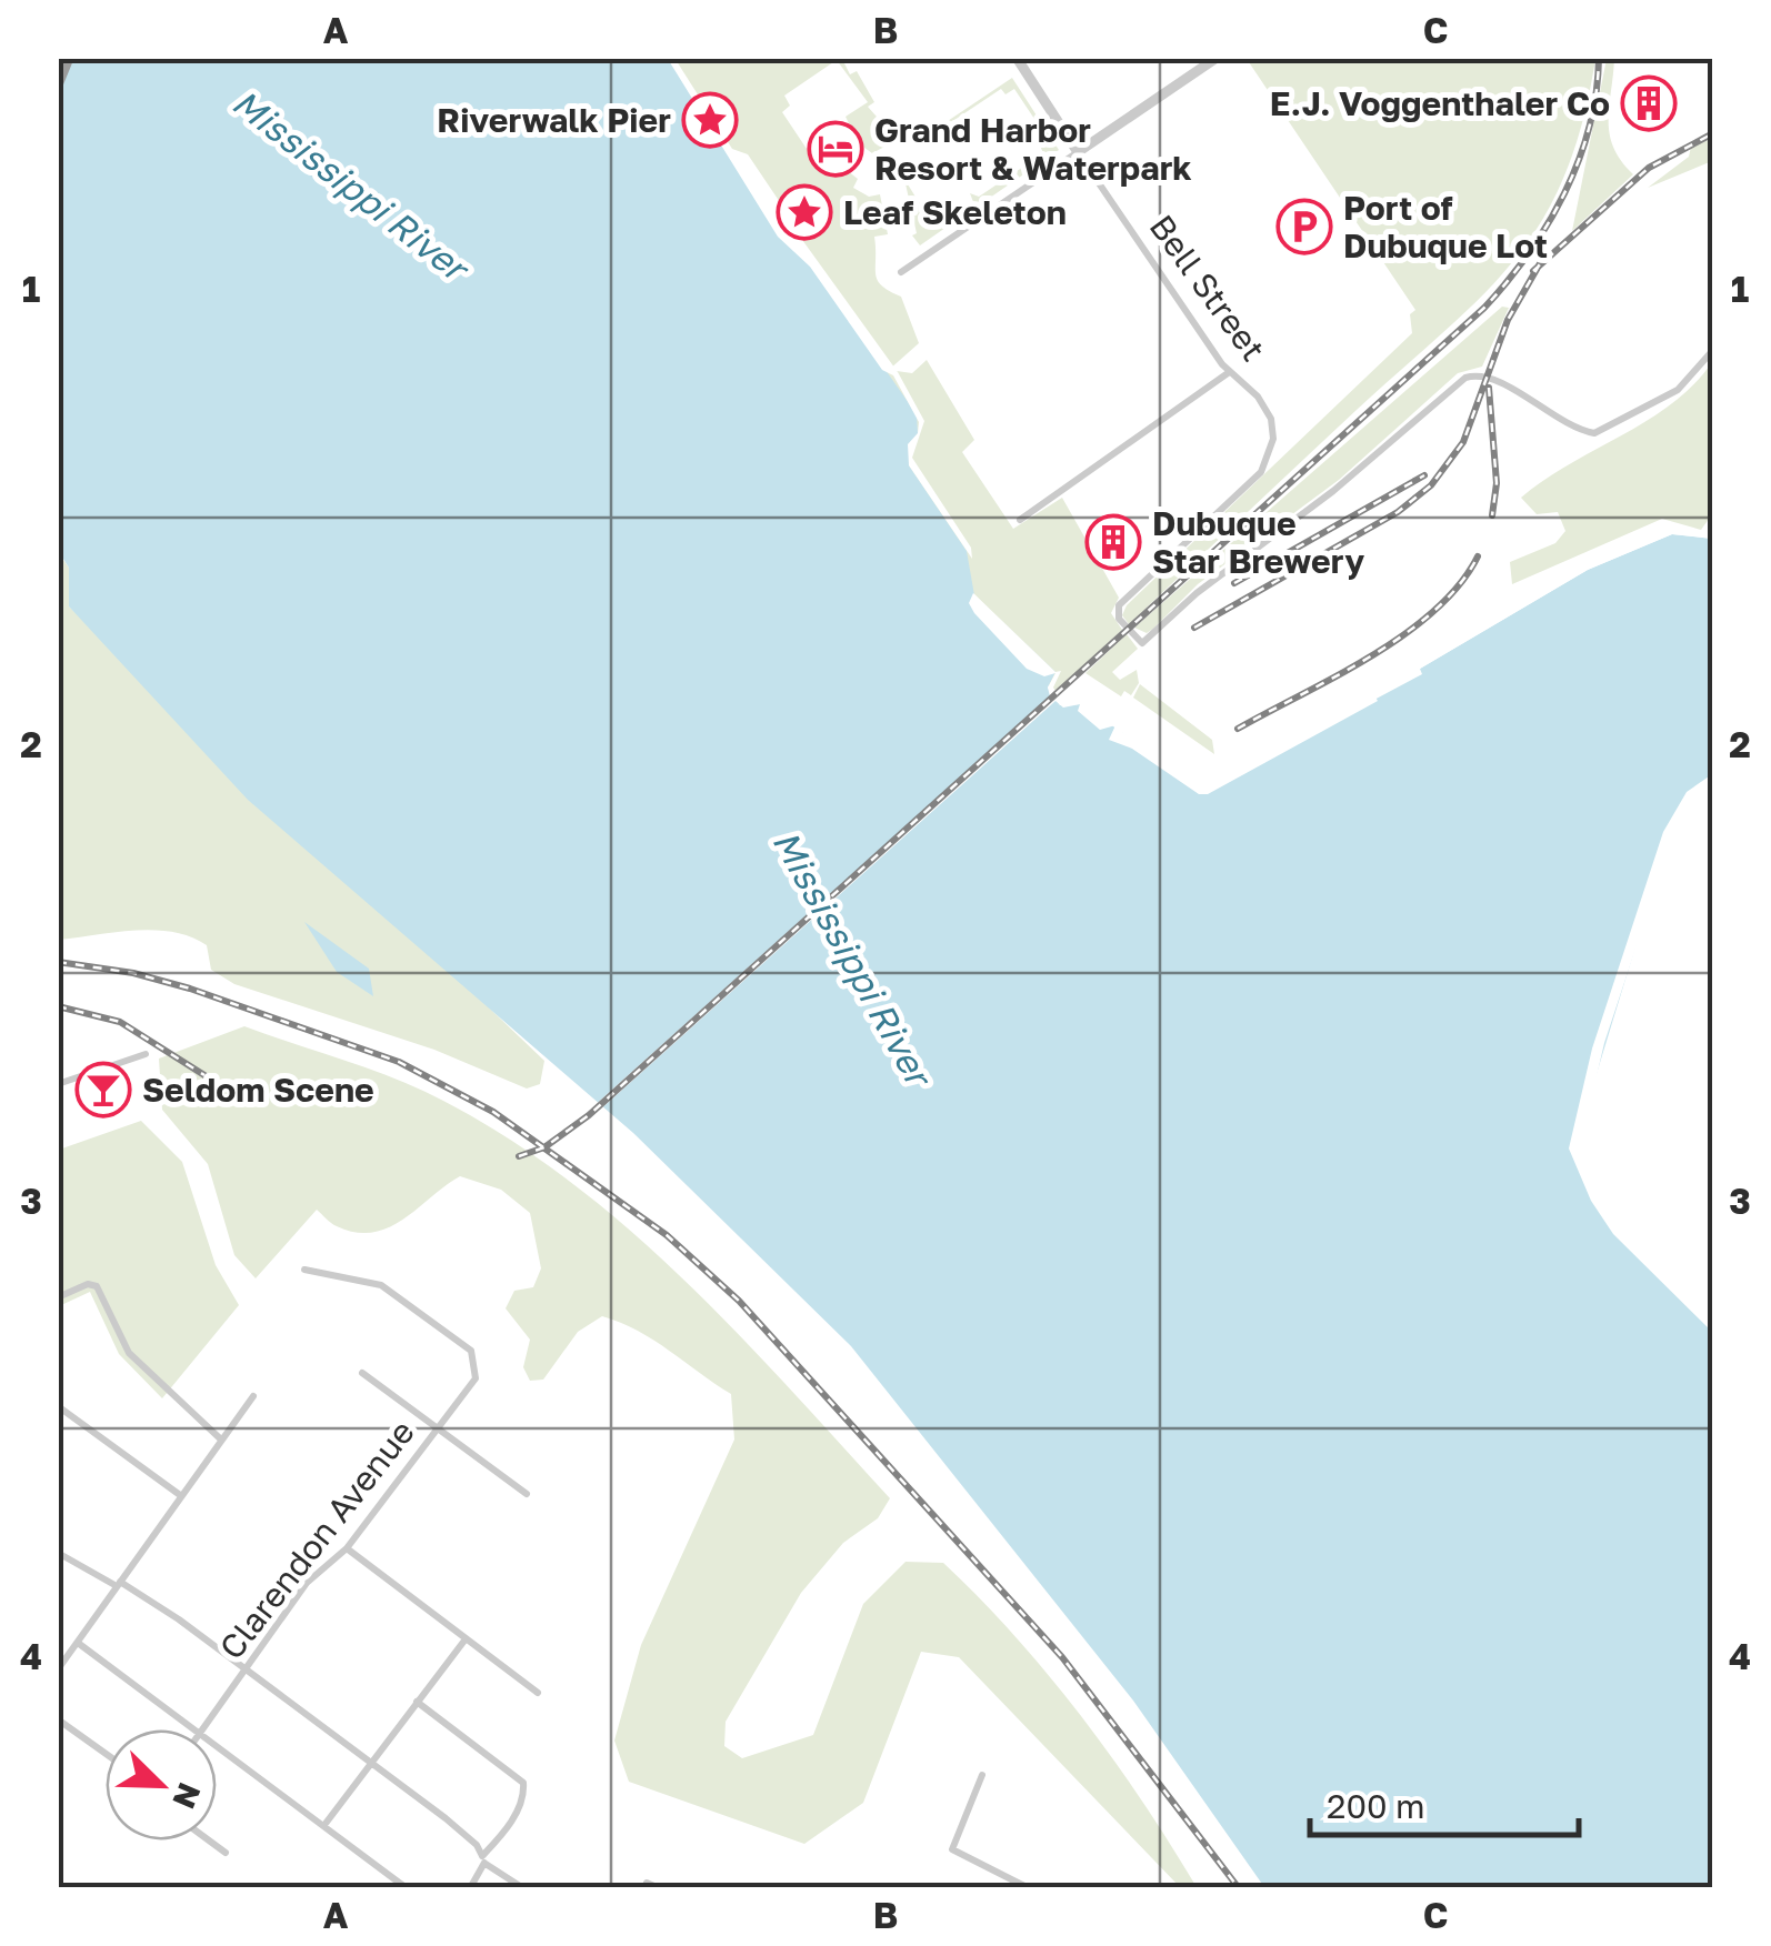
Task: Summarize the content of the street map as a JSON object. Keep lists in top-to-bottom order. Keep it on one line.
{"streets":{"street":["Bell Street","Clarendon Avenue"]},"water":["Mississippi River"],"places":{"building":["E.J. Voggenthaler Co","Dubuque Star Brewery"],"place":["Riverwalk Pier","Leaf Skeleton"],"hotel":["Grand Harbor Resort & Waterpark"],"parking":["Port of Dubuque Lot"],"bar":["Seldom Scene"]},"scale_bar":"200 m","north":"bottom right","grid":{"columns":["A","B","C"],"rows":["1","2","3","4"]}}
